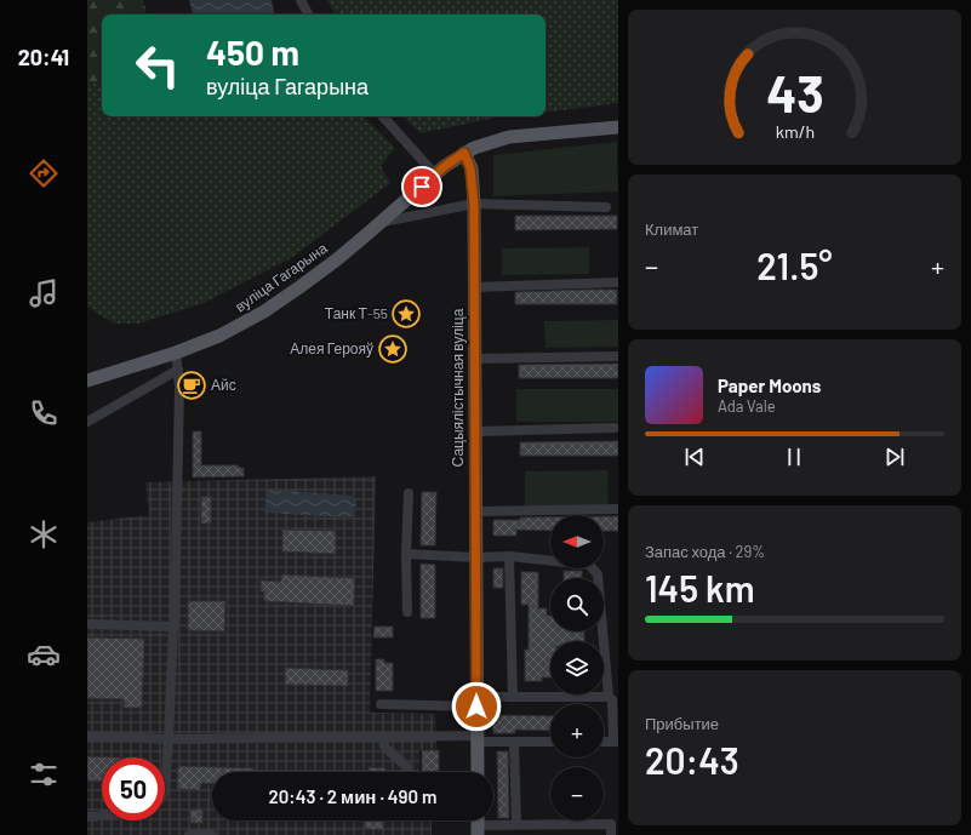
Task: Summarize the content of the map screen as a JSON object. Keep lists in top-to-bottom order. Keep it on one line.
{"streets":{"main road":["вуліца Гагарына","Сацыялістычная вуліца"]},"crossings":[["вуліца Гагарына","Сацыялістычная вуліца"]],"places":{"place":["Танк Т-55","Алея Герояў"],"cafe":["Айс"]},"north":"left","page":{"tabs":"20:41","turn":["450 m","вуліца Гагарына"],"tile":["Климат",["Запас хода · 29%","145 km"],["Прибытие","20:43"]],"heat":["−","21.5°","+"],"song":["Paper Moons","Ada Vale"],"map_buttons":["+","−"],"limit":"50","trip":"20:43 · 2 мин · 490 m","gauge":["43","km/h"]}}
